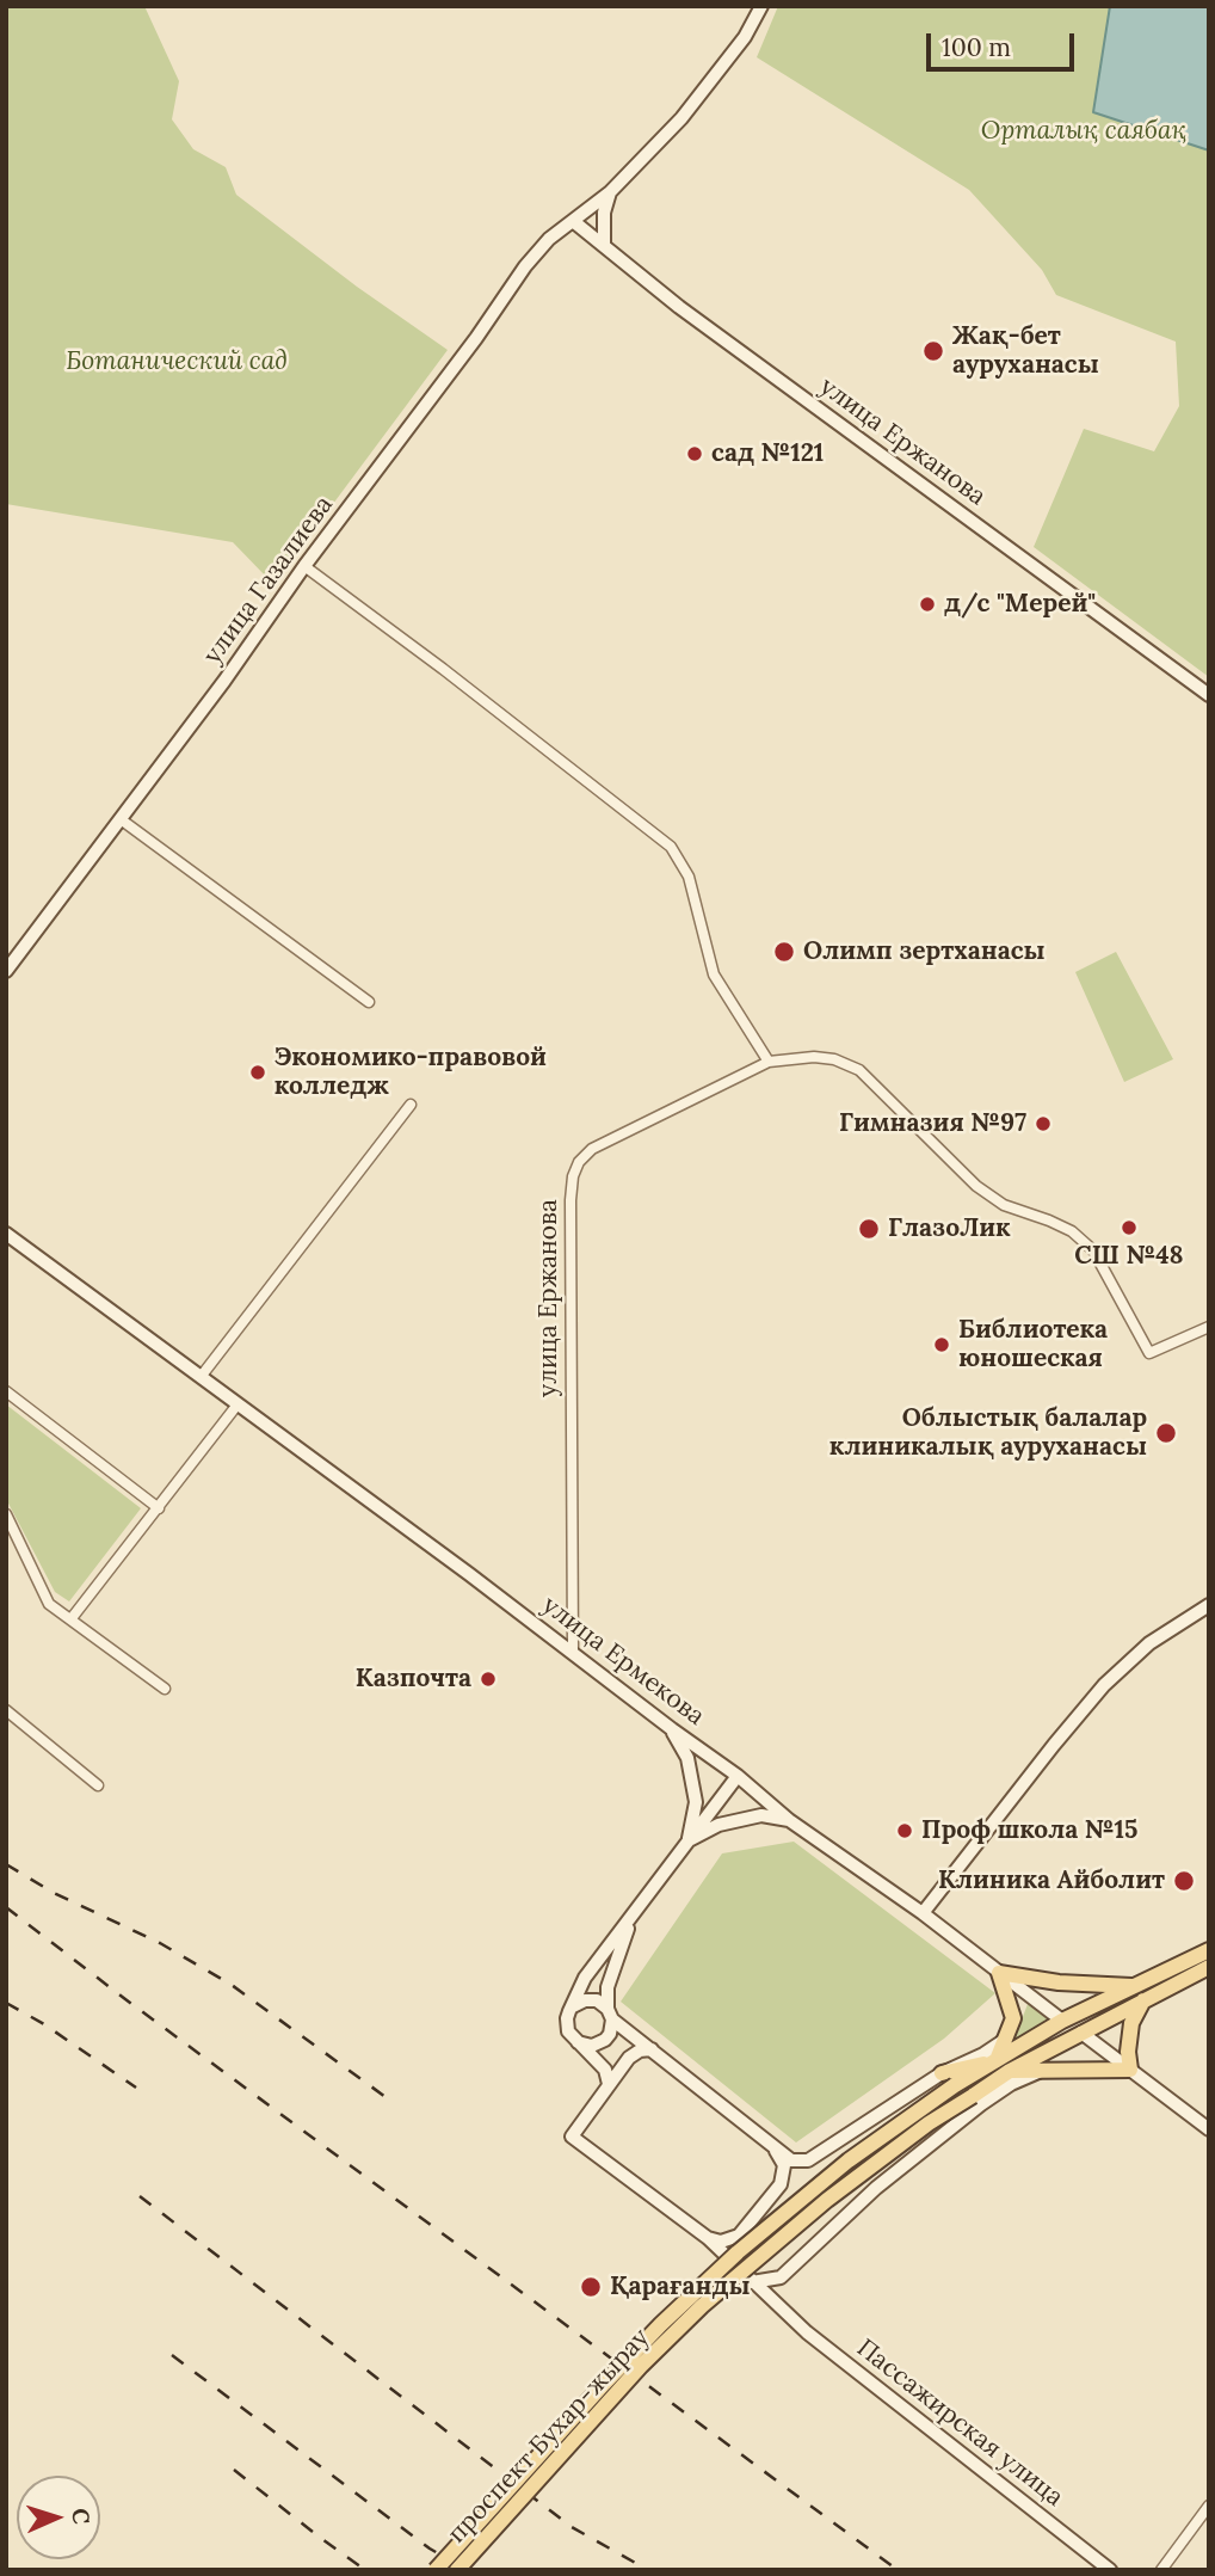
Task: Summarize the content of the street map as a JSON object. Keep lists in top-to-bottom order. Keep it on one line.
{"streets":{"main road":["улица Ержанова","улица Газалиева","улица Ермекова","Пассажирская улица","проспект Бухар-жырау"]},"crossings":[["улица Ержанова","улица Газалиева"],["улица Ержанова","улица Ермекова"],["улица Ермекова","проспект Бухар-жырау"]],"parks":["Орталық саябақ","Ботанический сад"],"places":["Жақ-бет ауруханасы","сад №121","д/с \"Мерей\"","Олимп зертханасы","Экономико-правовой колледж","Гимназия №97","СШ №48","ГлазоЛик","Библиотека юношеская","Облыстық балалар клиникалық ауруханасы","Казпочта","Проф школа №15","Клиника Айболит","Қарағанды"],"scale_bar":"100 m","north":"right"}
